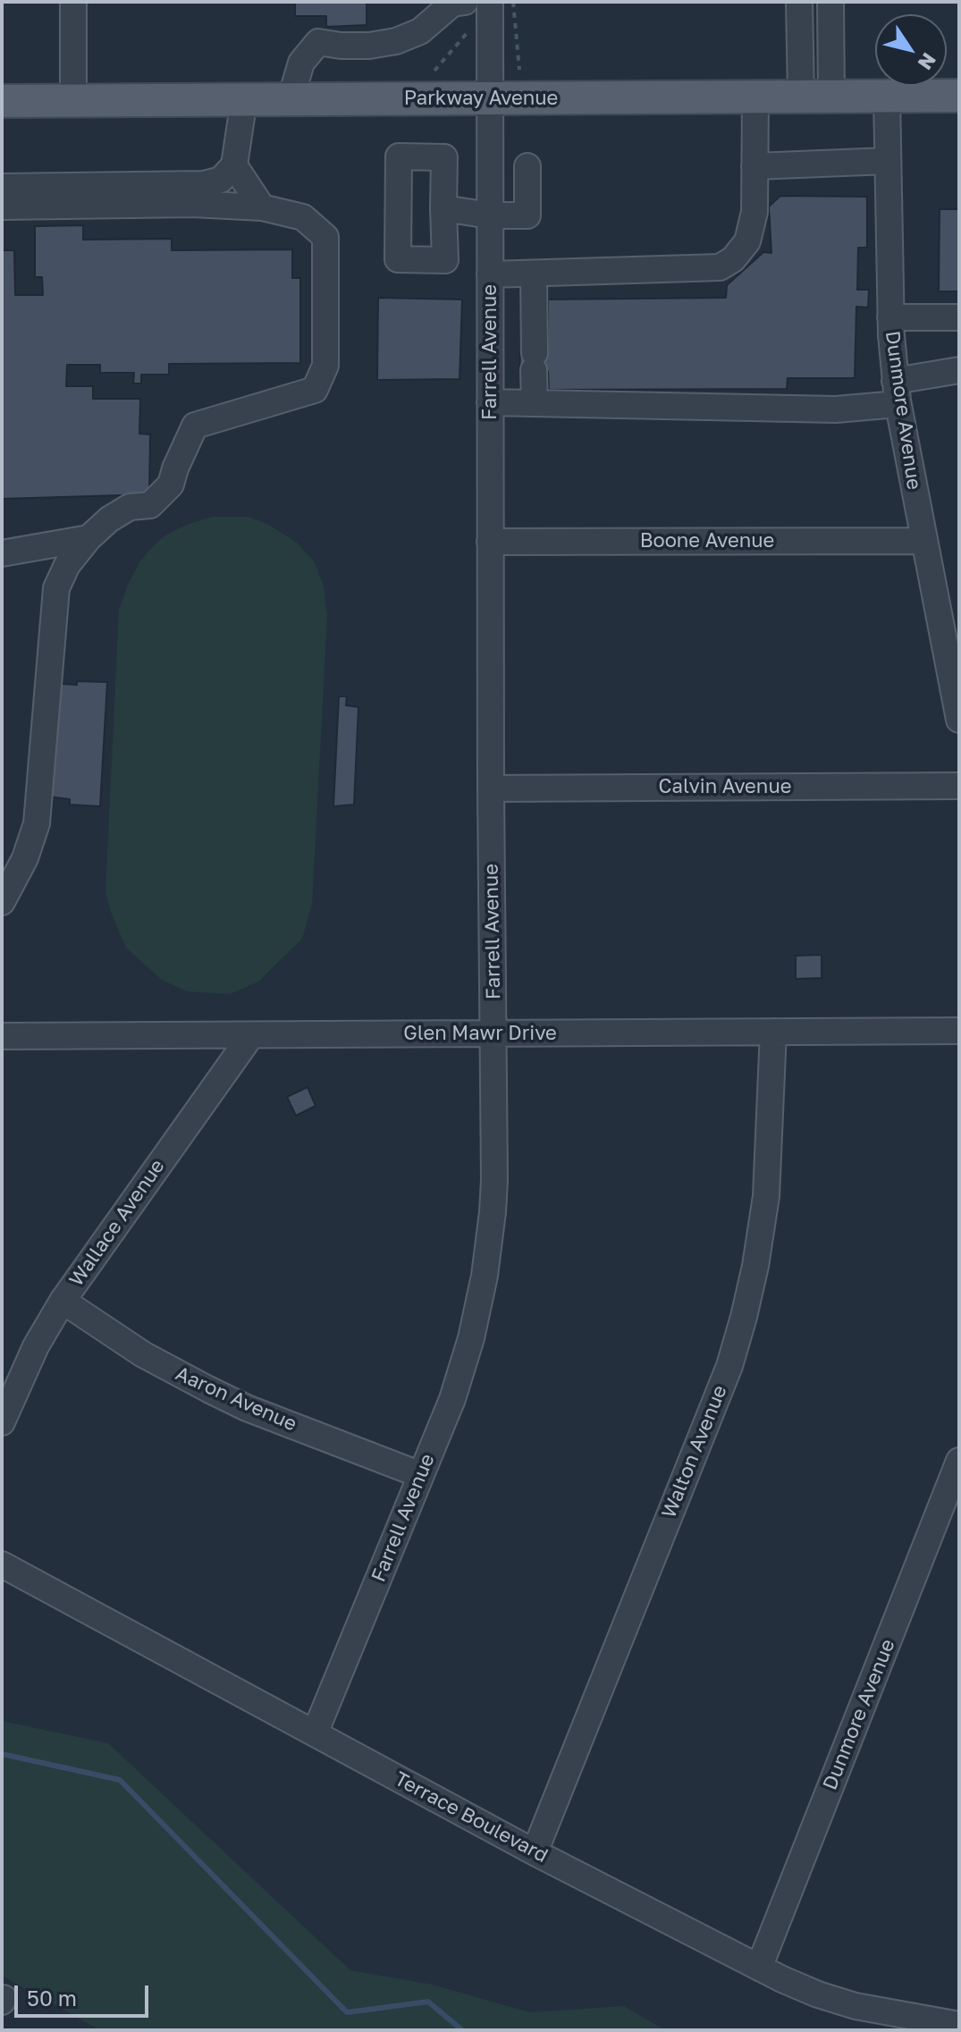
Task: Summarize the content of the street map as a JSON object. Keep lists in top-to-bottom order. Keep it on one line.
{"streets":{"main road":["Parkway Avenue"],"street":["Farrell Avenue","Dunmore Avenue","Boone Avenue","Calvin Avenue","Glen Mawr Drive","Wallace Avenue","Aaron Avenue","Walton Avenue","Terrace Boulevard"]},"crossings":[["Parkway Avenue","Farrell Avenue"],["Parkway Avenue","Dunmore Avenue"],["Farrell Avenue","Boone Avenue"],["Farrell Avenue","Calvin Avenue"],["Farrell Avenue","Glen Mawr Drive"],["Farrell Avenue","Aaron Avenue"],["Farrell Avenue","Terrace Boulevard"],["Dunmore Avenue","Boone Avenue"],["Dunmore Avenue","Terrace Boulevard"],["Glen Mawr Drive","Wallace Avenue"],["Glen Mawr Drive","Walton Avenue"],["Wallace Avenue","Aaron Avenue"],["Walton Avenue","Terrace Boulevard"]],"scale_bar":"50 m","north":"bottom right"}
